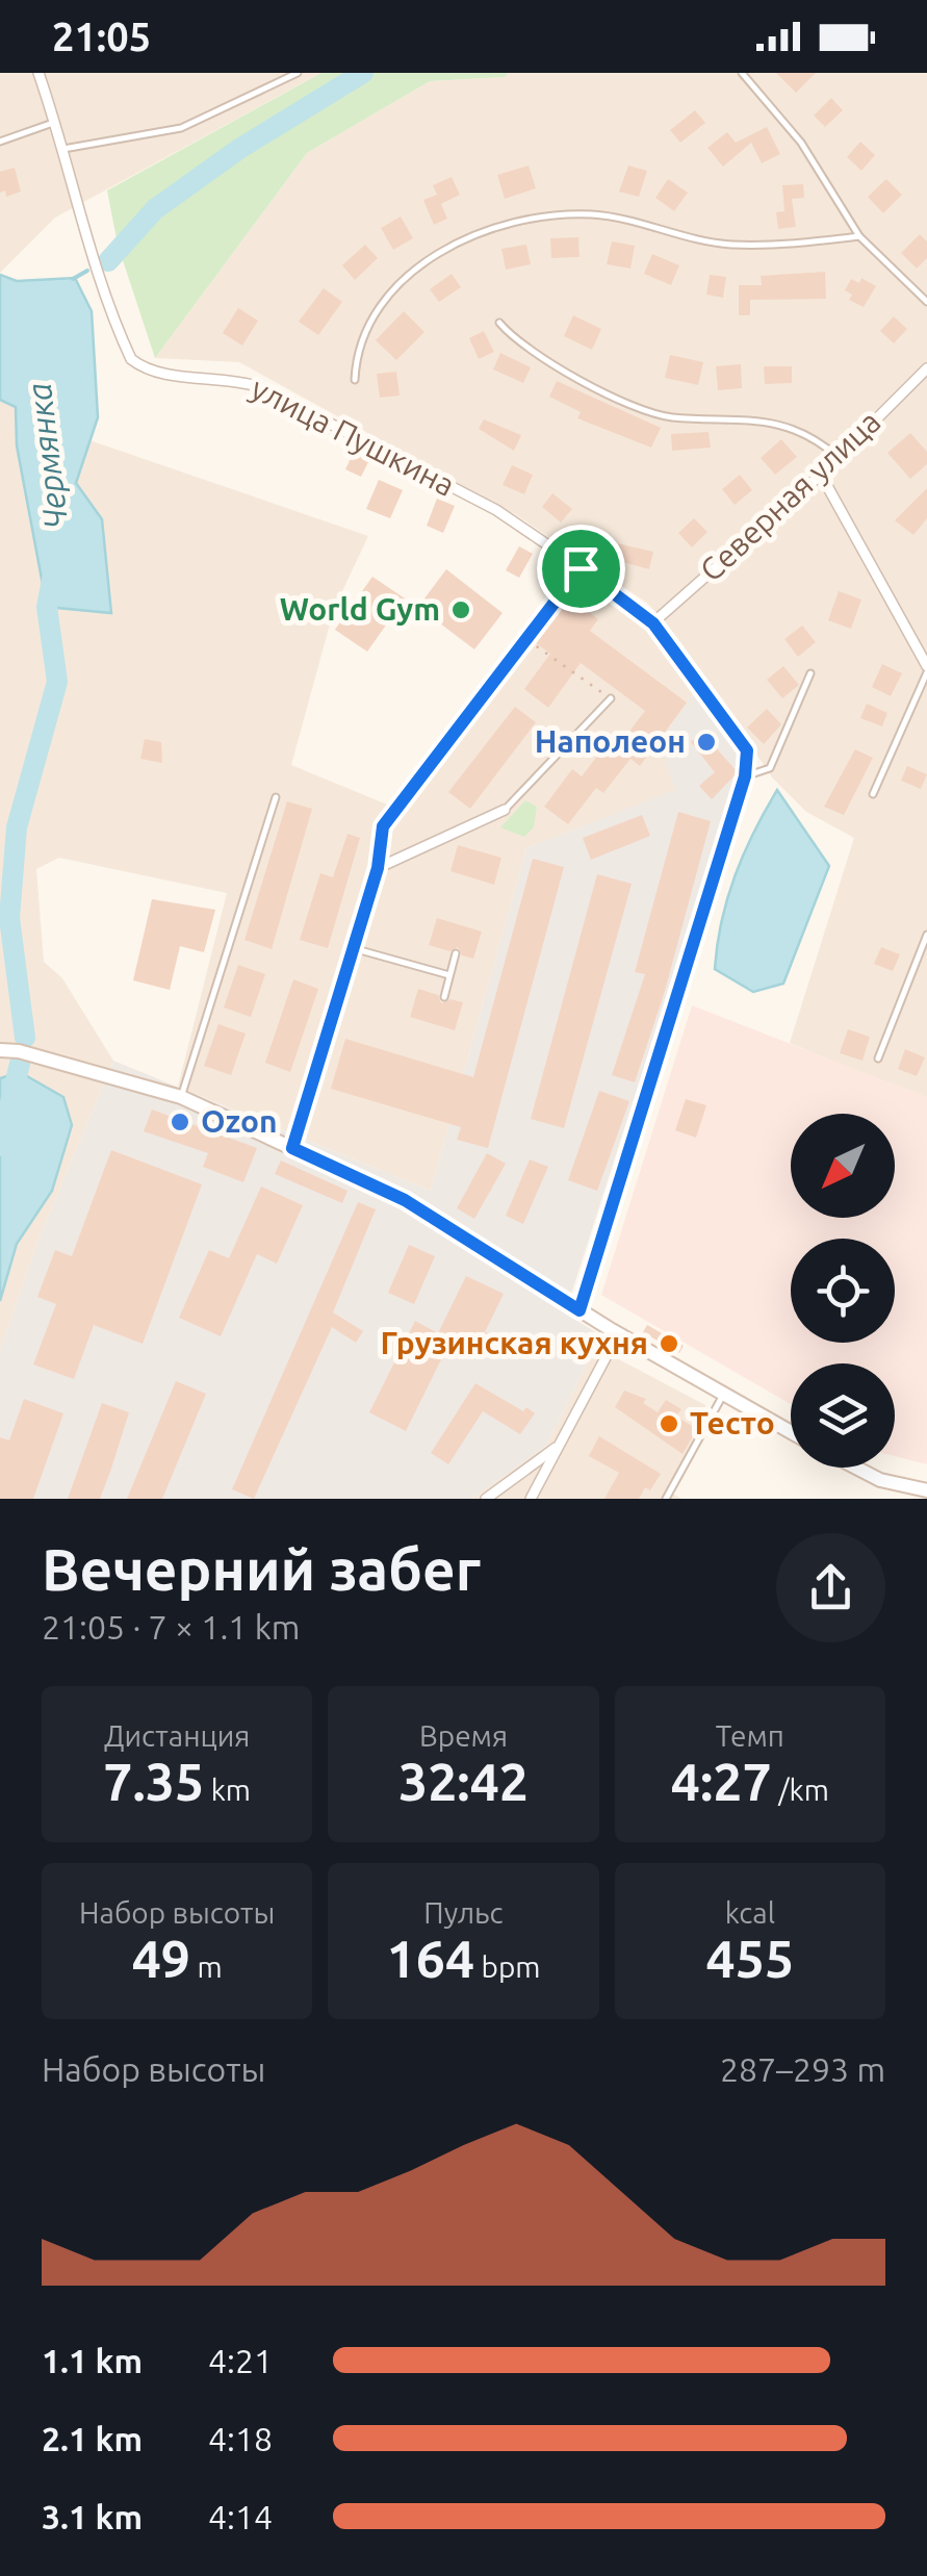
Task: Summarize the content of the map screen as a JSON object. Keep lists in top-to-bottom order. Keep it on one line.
{"streets":{"street":["улица Пушкина","Северная улица"]},"crossings":[["улица Пушкина","Северная улица"]],"water":["Чермянка"],"places":["World Gym","Наполеон","Ozon","Грузинская кухня","Тесто"],"north":"bottom left","page":{"status":"21:05","heading":["Вечерний забег","21:05 · 7 × 1.1 km"],"stats":[["Дистанция","7.35 km"],["Время","32:42"],["Темп","4:27 /km"],["Набор высоты","49 m"],["Пульс","164 bpm"],["kcal","455"]],"chart":["Набор высоты","287–293 m"],"list":[{"name":"1.1 km","note":"4:21"},{"name":"2.1 km","note":"4:18"},{"name":"3.1 km","note":"4:14"}]}}
